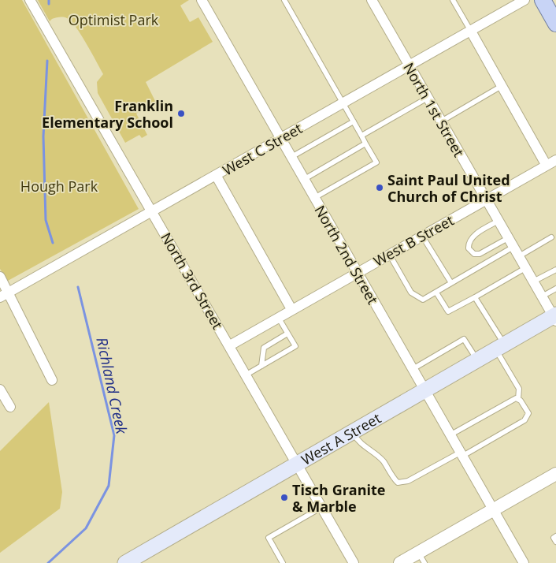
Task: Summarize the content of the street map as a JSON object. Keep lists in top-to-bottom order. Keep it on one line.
{"streets":{"main road":["West A Street"],"street":["North 1st Street","West C Street","West B Street","North 2nd Street","North 3rd Street"]},"crossings":[["North 1st Street","West C Street"],["North 1st Street","West B Street"],["North 1st Street","West A Street"],["West C Street","North 2nd Street"],["West C Street","North 3rd Street"],["West B Street","North 2nd Street"],["West B Street","North 3rd Street"],["North 2nd Street","West A Street"],["North 3rd Street","West A Street"]],"water":["Richland Creek"],"parks":["Optimist Park","Hough Park"],"places":["Franklin Elementary School","Saint Paul United Church of Christ","Tisch Granite & Marble"]}
